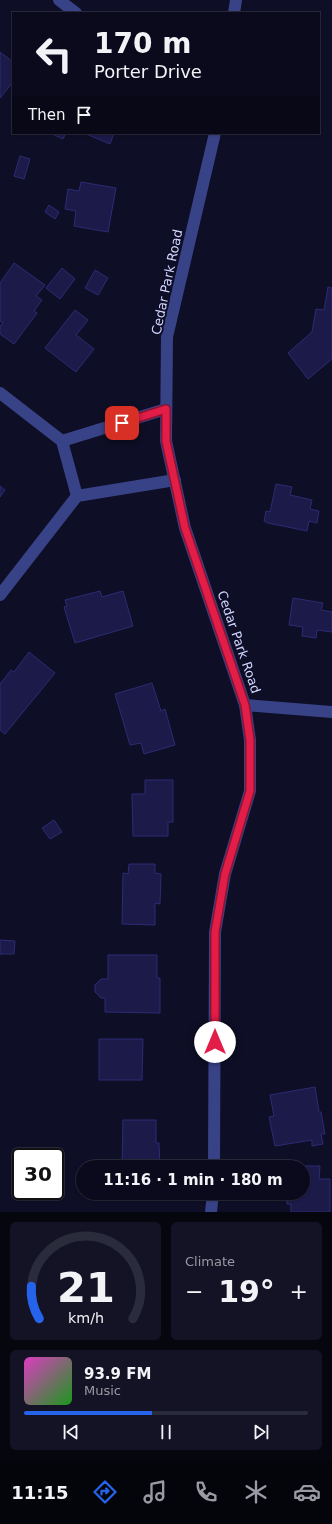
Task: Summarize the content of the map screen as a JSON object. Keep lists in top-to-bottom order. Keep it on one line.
{"streets":{"street":["Cedar Park Road"]},"page":{"turn":["170 m","Porter Drive"],"then":"Then","limit":"30","trip":"11:16 · 1 min · 180 m","tile":"Climate","heat":["−","19°","+"],"song":["93.9 FM","Music"],"tabs":"11:15","gauge":["21","km/h"]}}
